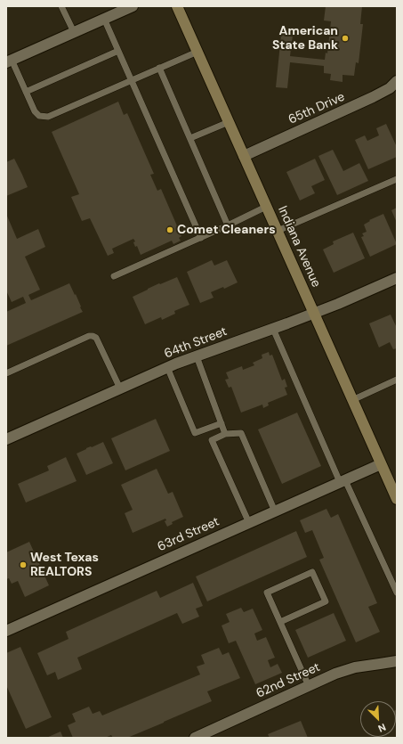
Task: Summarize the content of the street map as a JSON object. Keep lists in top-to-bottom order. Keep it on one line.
{"streets":{"main road":["Indiana Avenue"],"street":["65th Drive","64th Street","63rd Street","62nd Street"]},"crossings":[["65th Drive","Indiana Avenue"],["Indiana Avenue","64th Street"],["Indiana Avenue","63rd Street"]],"places":["American State Bank","Comet Cleaners","West Texas REALTORS"],"north":"bottom right"}
